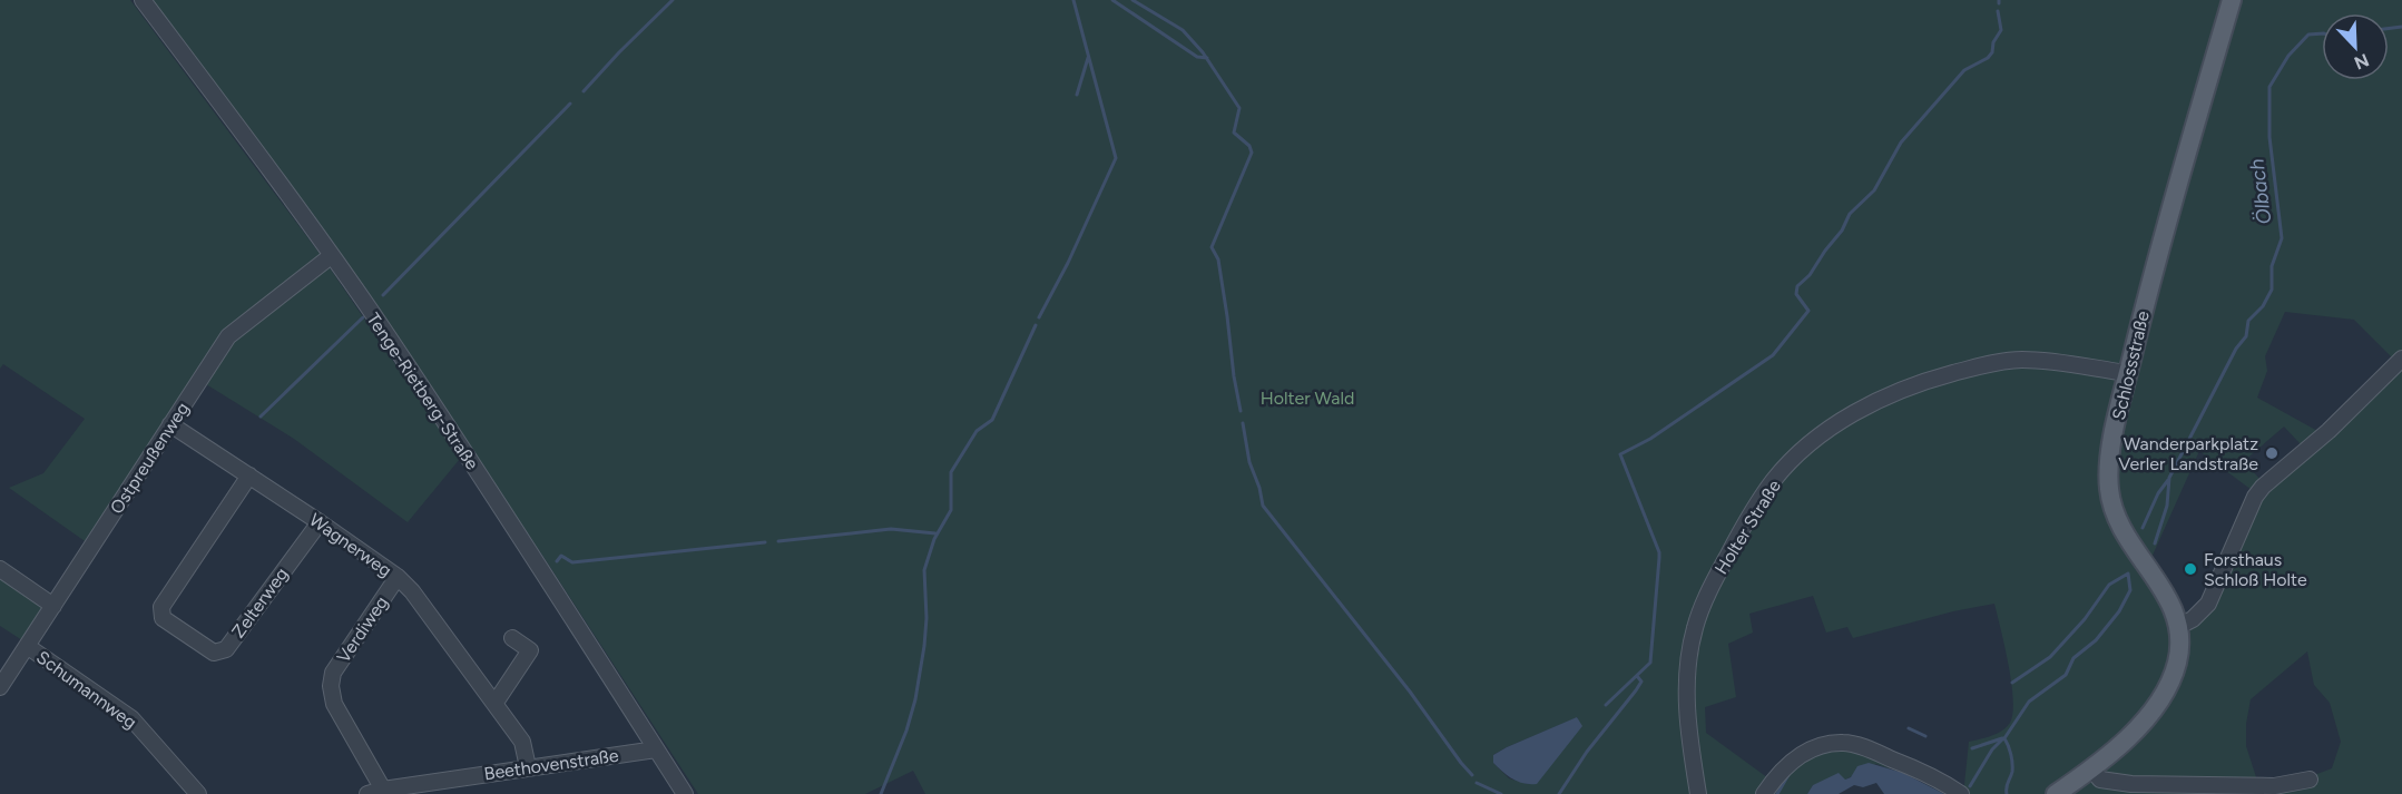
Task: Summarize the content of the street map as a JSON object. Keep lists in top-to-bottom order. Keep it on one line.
{"streets":{"main road":["Schlossstraße"],"street":["Tenge-Rietberg-Straße","Ostpreußenweg","Holter Straße","Wagnerweg","Zelterweg","Verdiweg","Schumannweg","Beethovenstraße"]},"crossings":[["Schlossstraße","Holter Straße"],["Tenge-Rietberg-Straße","Ostpreußenweg"],["Tenge-Rietberg-Straße","Beethovenstraße"],["Ostpreußenweg","Wagnerweg"],["Ostpreußenweg","Schumannweg"],["Wagnerweg","Zelterweg"],["Wagnerweg","Verdiweg"],["Wagnerweg","Beethovenstraße"],["Verdiweg","Beethovenstraße"]],"water":["Ölbach"],"parks":["Holter Wald"],"places":["Wanderparkplatz Verler Landstraße","Forsthaus Schloß Holte"],"north":"bottom right"}
